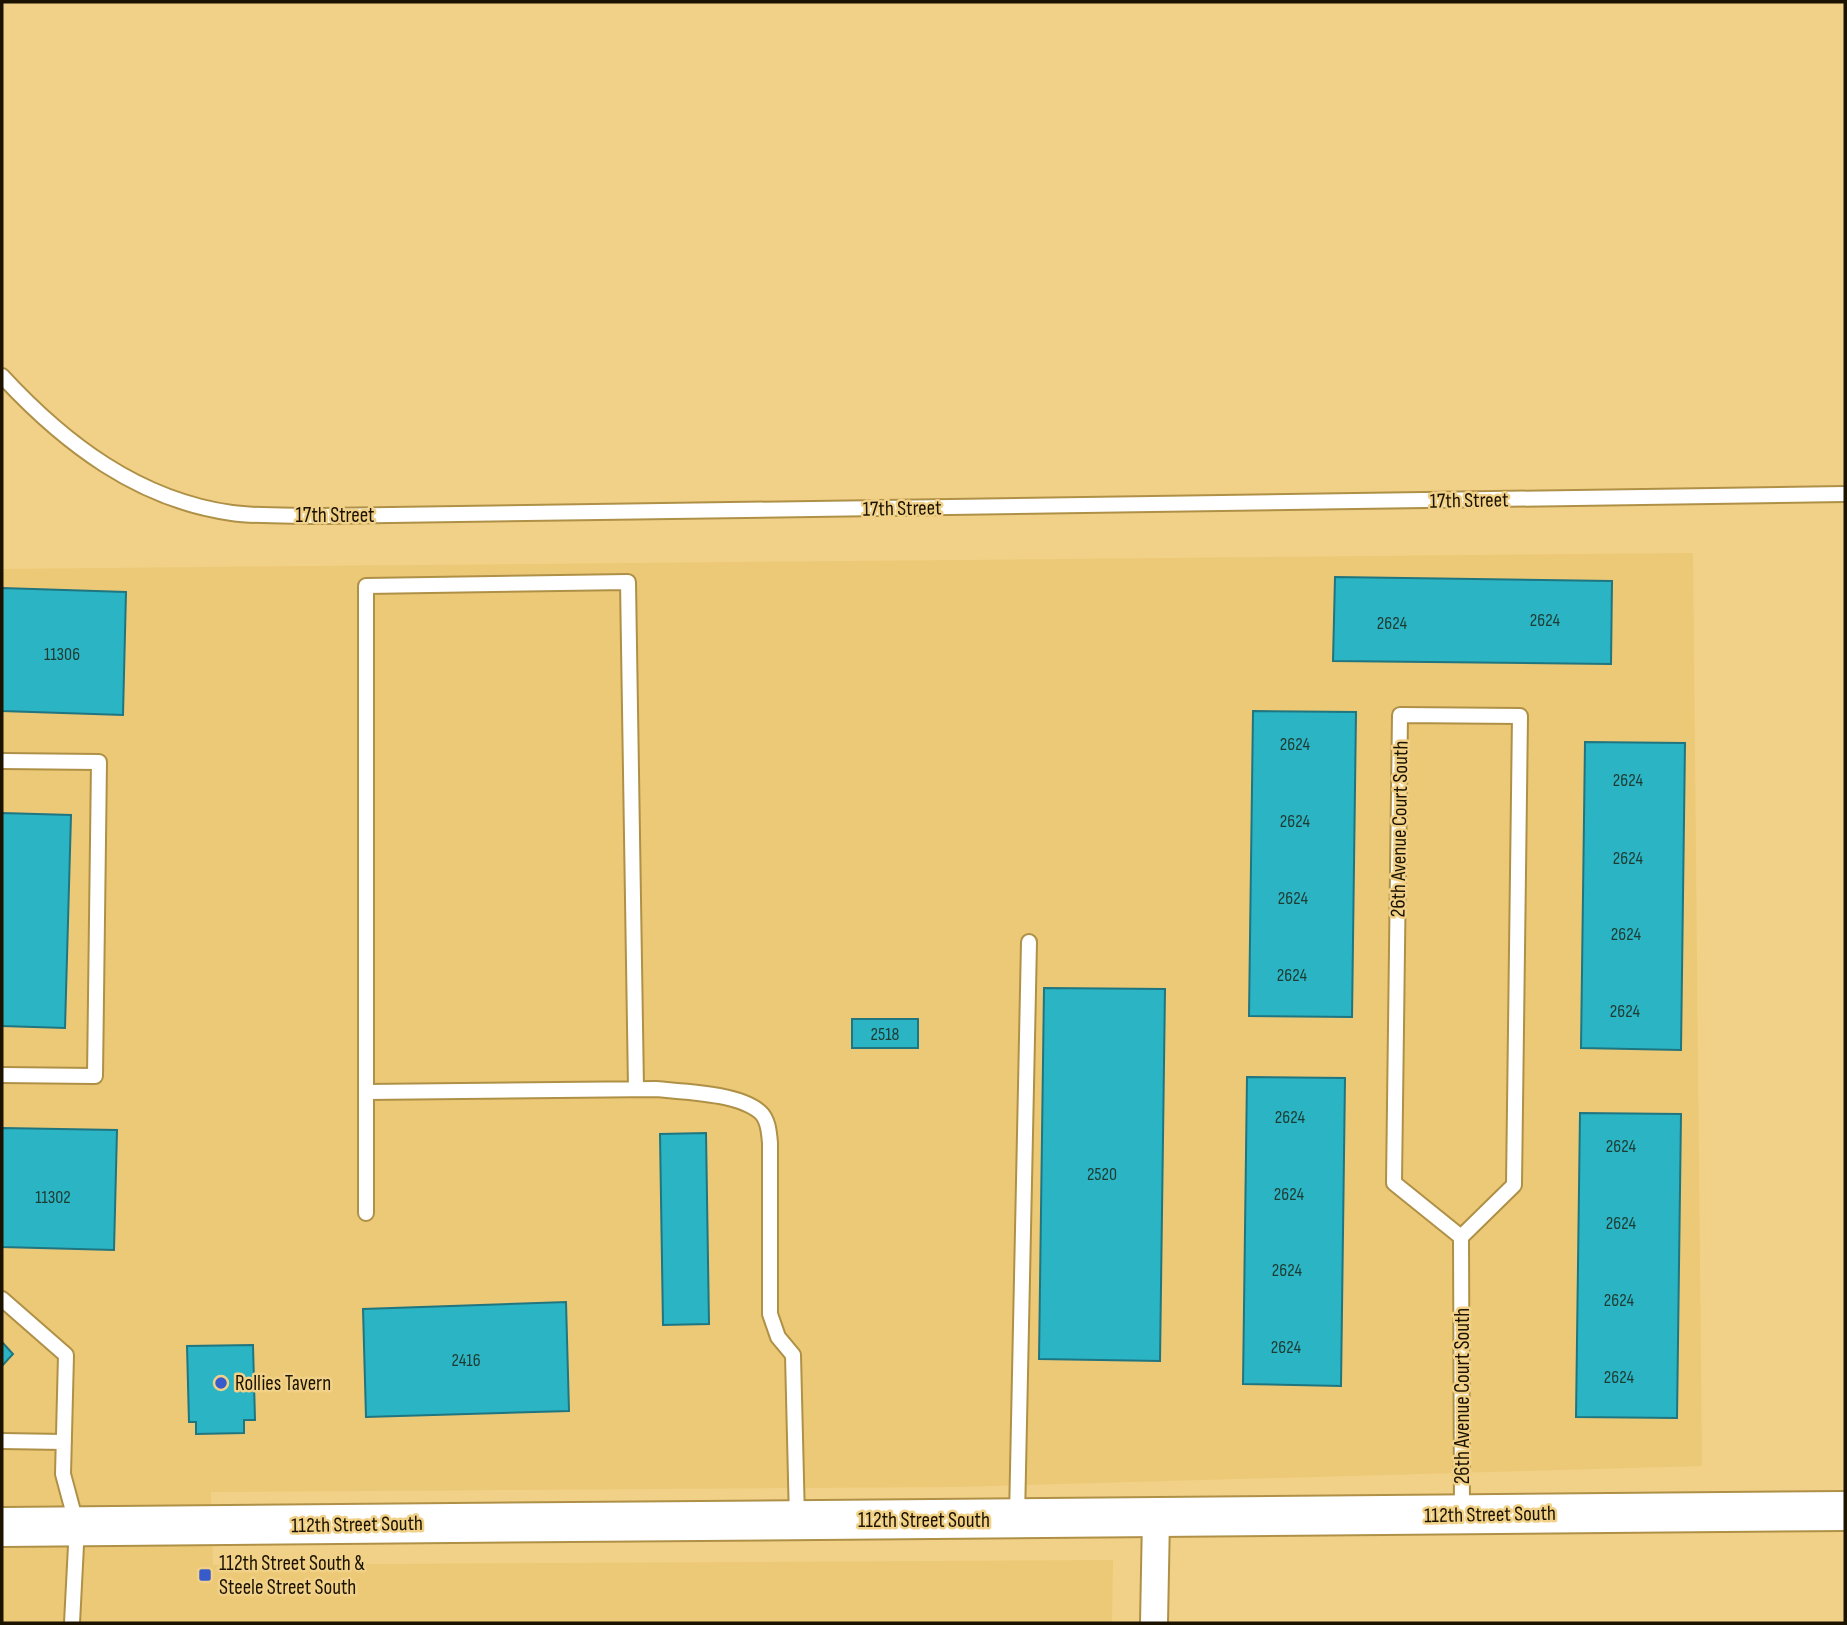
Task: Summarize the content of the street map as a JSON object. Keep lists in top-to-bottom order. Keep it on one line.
{"streets":{"street":["112th Street South"],"lane":["17th Street","26th Avenue Court South"]},"crossings":[["26th Avenue Court South","112th Street South"]],"places":{"other":["Rollies Tavern"],"transit":["112th Street South & Steele Street South"]},"house_numbers":["2624","2624","11306","2624","2624","2624","2624","2624","2624","2624","2624","2518","2624","2624","2520","2624","11302","2624","2624","2624","2624","2416","2624"]}
